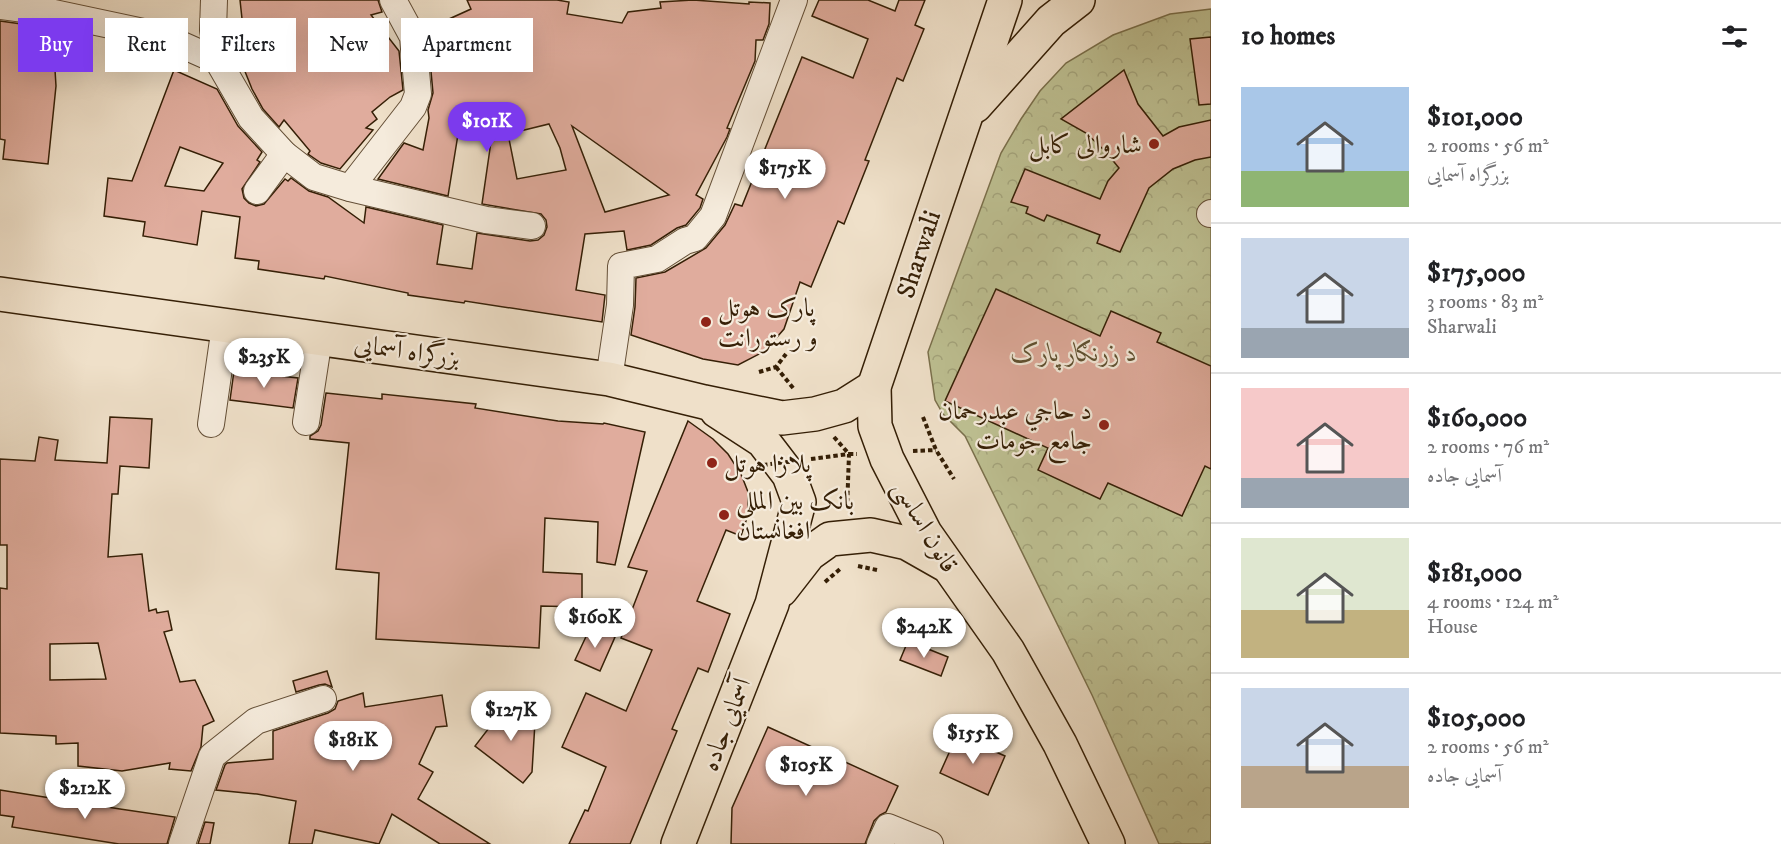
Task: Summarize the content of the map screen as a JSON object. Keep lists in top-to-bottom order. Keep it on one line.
{"streets":{"highway":["Sharwali","بزرگراه آسمایی","قانون اساسی","آسمایی جاده"]},"crossings":[["Sharwali","بزرگراه آسمایی"],["Sharwali","قانون اساسی"],["بزرگراه آسمایی","قانون اساسی"]],"parks":["د زرنګار پارک"],"places":["شاروالی کابل","پارک هوتل و رستورانت","د حاجي عبدرحمان جامع جومات","پلازا هوتل","بانک بین المللی افغانستان"],"page":{"heading":"10 homes","chip":["Buy","Rent","Filters","New","Apartment"],"list":[{"name":"$101,000","note":"2 rooms · 56 m² · بزرگراه آسمایی"},{"name":"$175,000","note":"3 rooms · 83 m² · Sharwali"},{"name":"$160,000","note":"2 rooms · 76 m² · آسمایی جاده"},{"name":"$181,000","note":"4 rooms · 124 m² · House"},{"name":"$105,000","note":"2 rooms · 56 m² · آسمایی جاده"}],"price":["$101K","$175K","$235K","$160K","$242K","$127K","$155K","$181K","$105K","$212K"]}}
